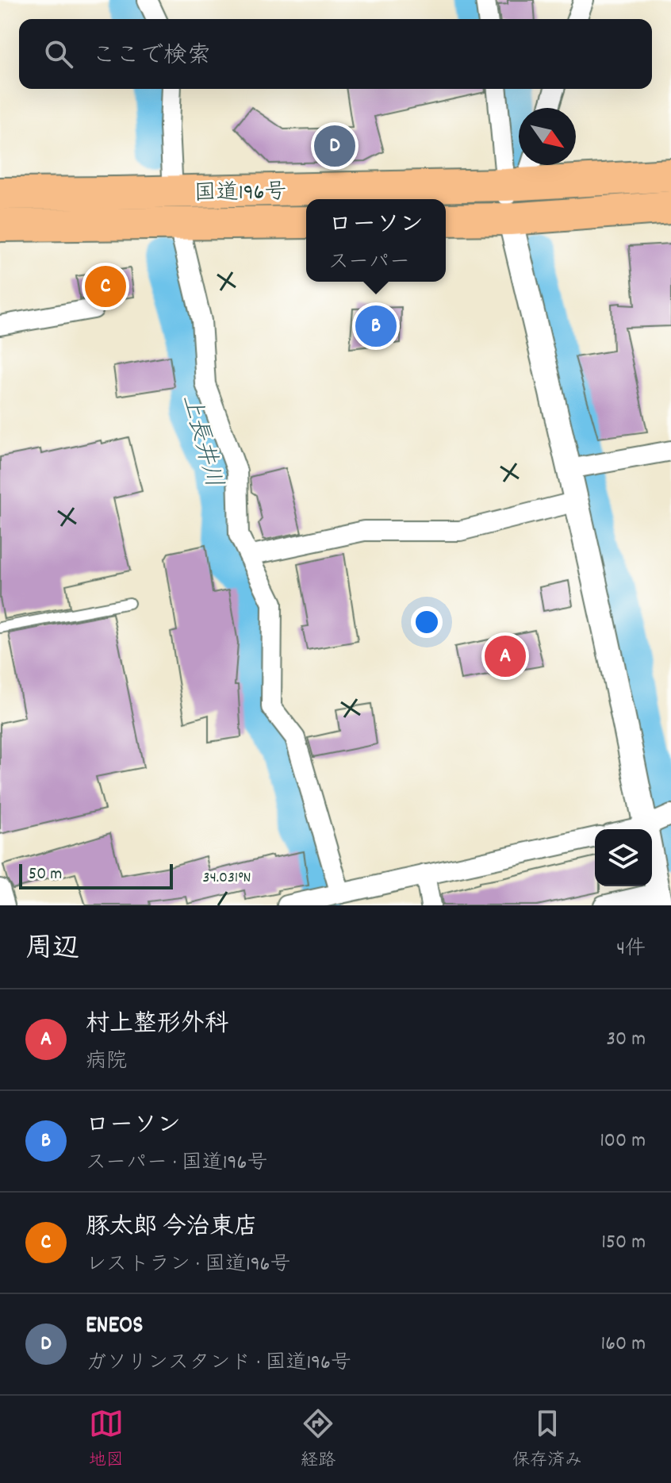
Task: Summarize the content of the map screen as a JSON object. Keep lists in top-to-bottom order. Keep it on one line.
{"streets":{"highway":["国道196号"]},"water":["上長井川"],"scale_bar":"50 m","north":"bottom right","page":{"search":"ここで検索","pins":["D","C","B","A"],"popup":["ローソン","スーパー"],"scale":"50 m","heading":["周辺","4件"],"list":[{"mark":"A","name":"村上整形外科","note":"病院","value":"30 m"},{"mark":"B","name":"ローソン","note":"スーパー · 国道196号","value":"100 m"},{"mark":"C","name":"豚太郎 今治東店","note":"レストラン · 国道196号","value":"150 m"},{"mark":"D","name":"ENEOS","note":"ガソリンスタンド · 国道196号","value":"160 m"}],"nav":["地図","経路","保存済み"]},"coordinates":["34.031°N"]}
